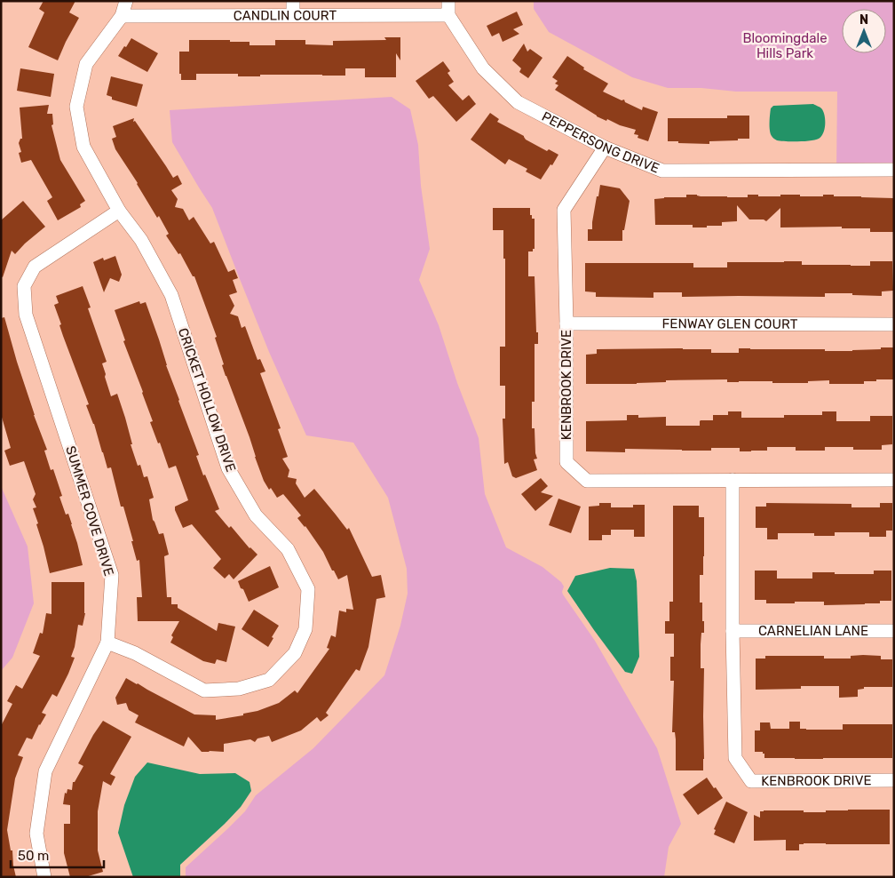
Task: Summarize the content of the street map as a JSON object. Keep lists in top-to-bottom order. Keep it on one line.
{"streets":{"street":["CANDLIN COURT","PEPPERSONG DRIVE","FENWAY GLEN COURT","KENBROOK DRIVE","CRICKET HOLLOW DRIVE","SUMMER COVE DRIVE","CARNELIAN LANE"]},"crossings":[["CANDLIN COURT","PEPPERSONG DRIVE"],["CANDLIN COURT","CRICKET HOLLOW DRIVE"],["PEPPERSONG DRIVE","KENBROOK DRIVE"],["FENWAY GLEN COURT","KENBROOK DRIVE"],["KENBROOK DRIVE","CARNELIAN LANE"],["CRICKET HOLLOW DRIVE","SUMMER COVE DRIVE"]],"parks":["Bloomingdale Hills Park"],"scale_bar":"50 m","north":"top"}
